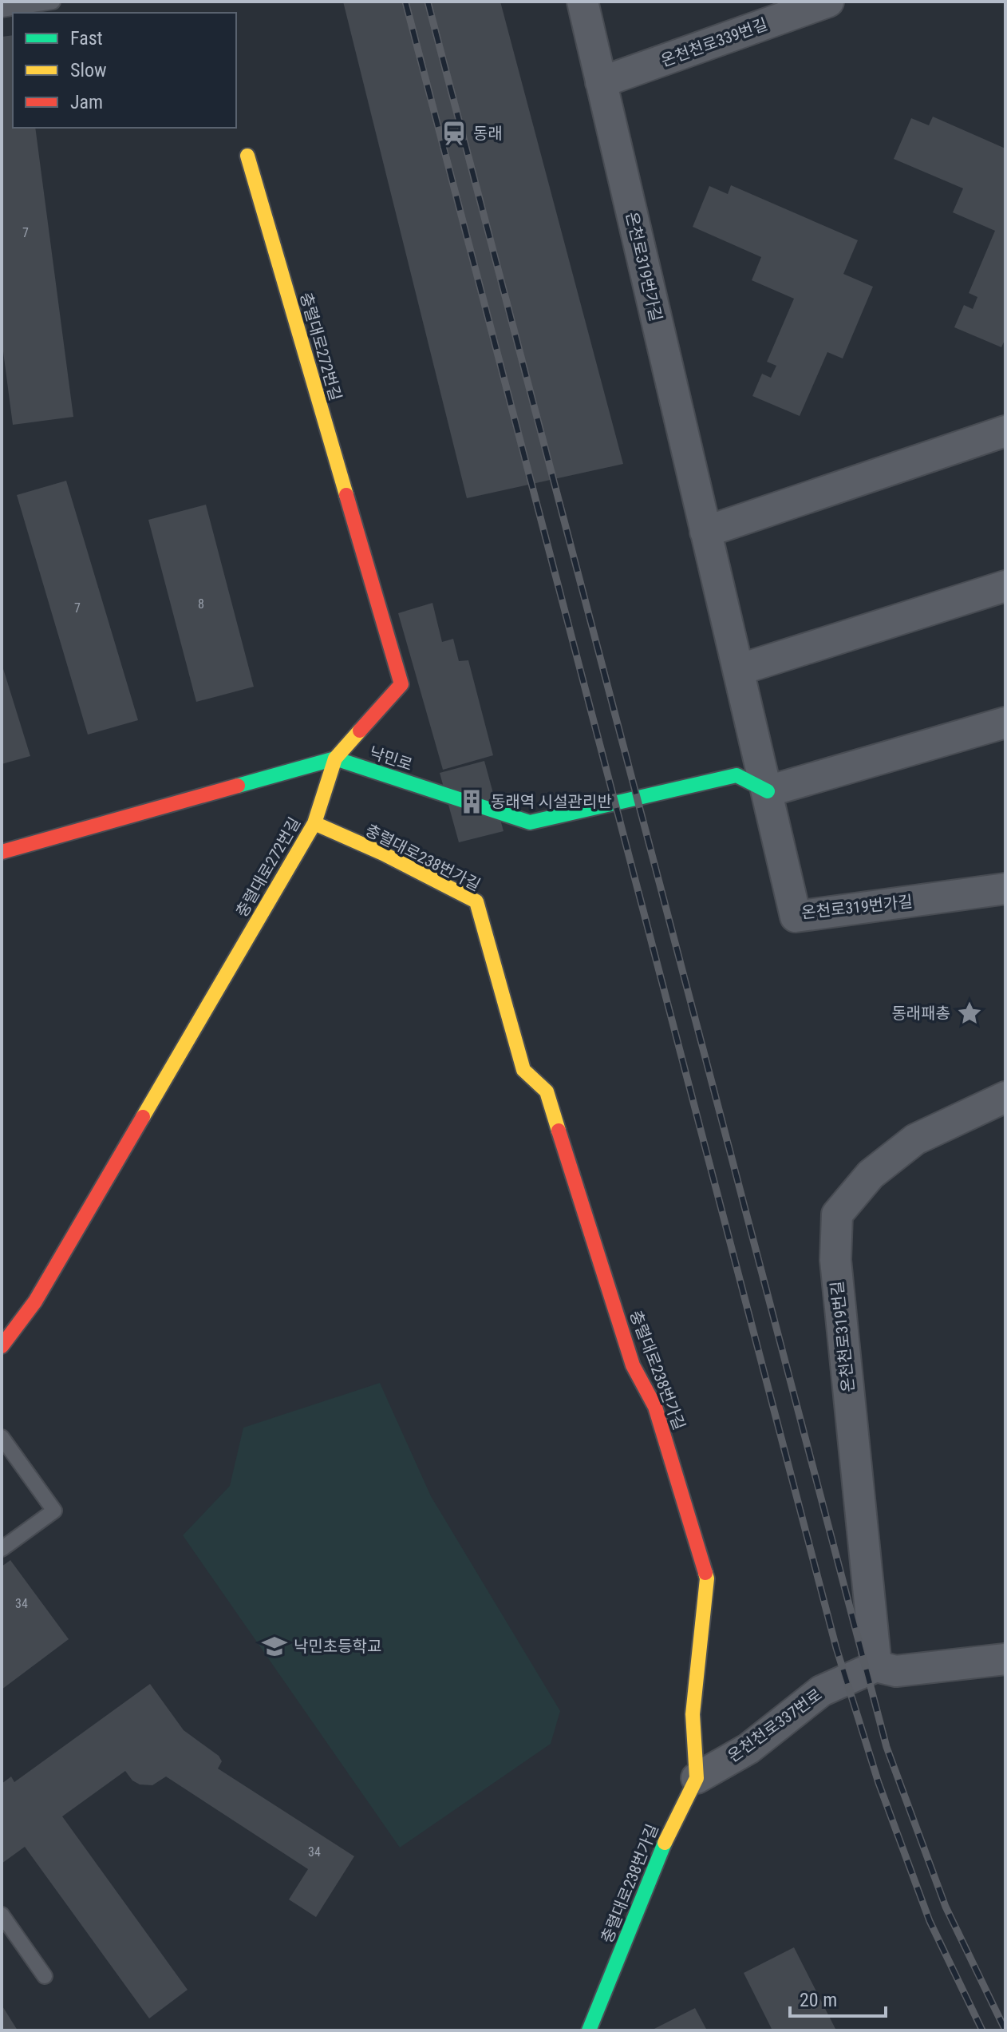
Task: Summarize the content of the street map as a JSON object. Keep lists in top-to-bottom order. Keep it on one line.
{"streets":{"street":["온천천로339번길","온천로319번가길","충렬대로272번길","낙민로","충렬대로238번가길","온천천로319번길","온천천로337번로"]},"crossings":[["온천천로339번길","온천로319번가길"],["온천로319번가길","낙민로"],["충렬대로272번길","낙민로"],["충렬대로272번길","충렬대로238번가길"],["충렬대로238번가길","온천천로337번로"],["온천천로319번길","온천천로337번로"]],"places":{"station":["동래"],"building":["동래역 시설관리반"],"place":["동래패총"],"school or university":["낙민초등학교"]},"house_numbers":["7","8","7","34","34"],"legend":["Fast","Slow","Jam"],"scale_bar":"20 m"}
